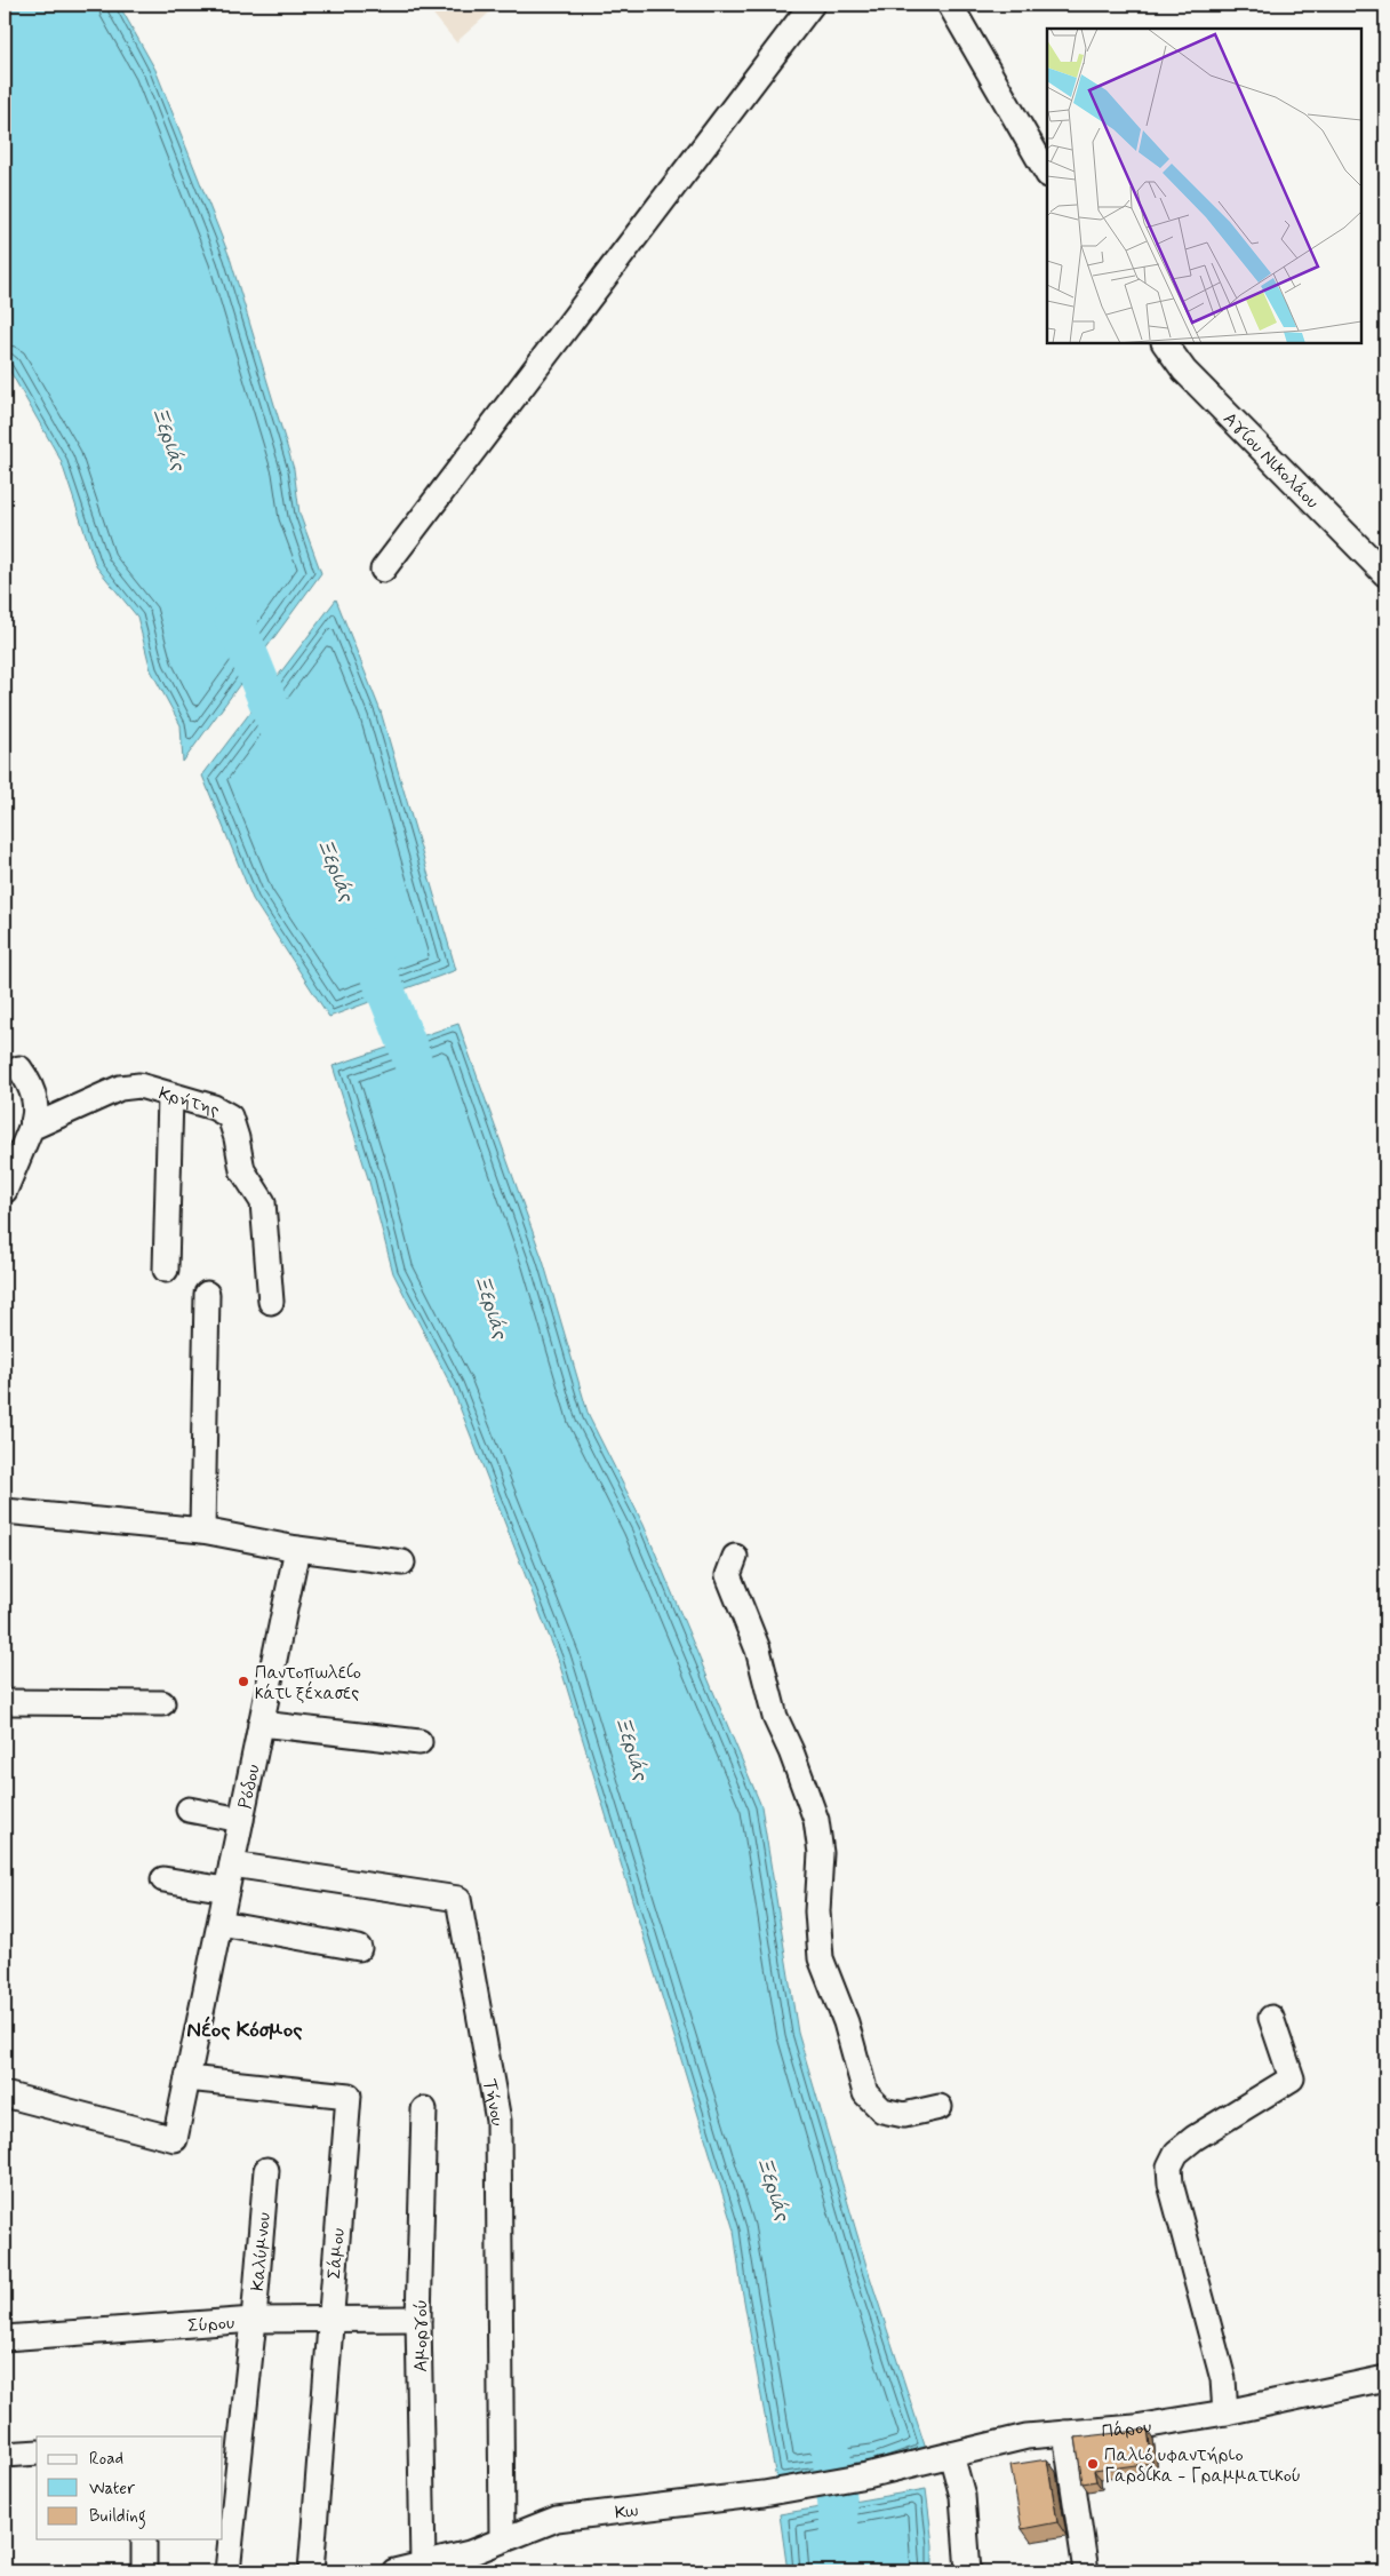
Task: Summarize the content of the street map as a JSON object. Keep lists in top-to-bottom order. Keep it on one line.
{"streets":{"street":["Αγίου Νικολάου","Κρήτης","Ρόδου","Τήνου","Καλύμνου","Σάμου","Σύρου","Αμοργού","Πάρου","Κω"]},"crossings":[["Ρόδου","Τήνου"],["Ρόδου","Σάμου"],["Τήνου","Κω"],["Καλύμνου","Σύρου"],["Σάμου","Σύρου"],["Σύρου","Αμοργού"],["Αμοργού","Κω"],["Πάρου","Κω"]],"districts":["Νέος Κόσμος"],"water":["Ξεριάς"],"places":["Παντοπωλείο κάτι ξέχασες","Παλιό υφαντήριο Γαρδίκα - Γραμματικού"],"legend":["Road","Water","Building"]}
